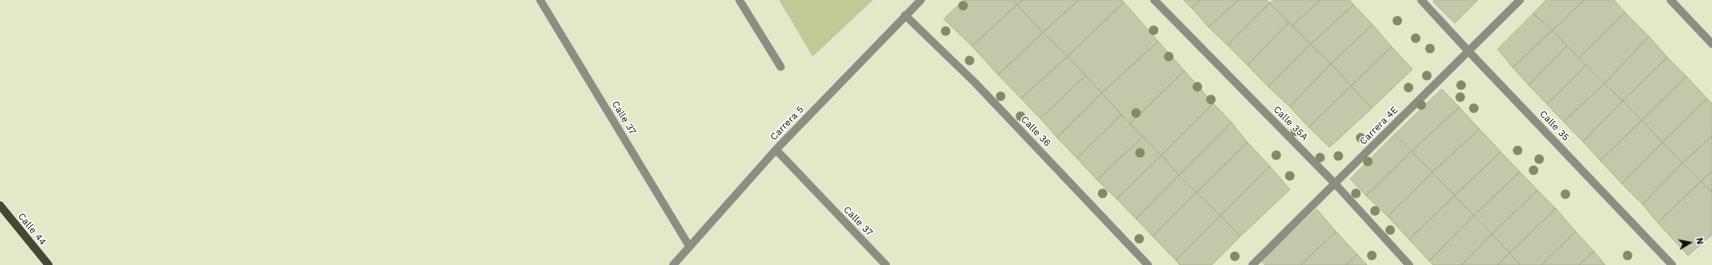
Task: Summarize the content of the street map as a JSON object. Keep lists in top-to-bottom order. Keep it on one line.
{"streets":{"main road":["Calle 44"],"street":["Calle 37","Carrera 5","Calle 35A","Carrera 4E","Calle 35","Calle 36"]},"crossings":[["Calle 37","Carrera 5"],["Carrera 5","Calle 36"],["Calle 35A","Carrera 4E"],["Carrera 4E","Calle 35"]],"north":"right"}
